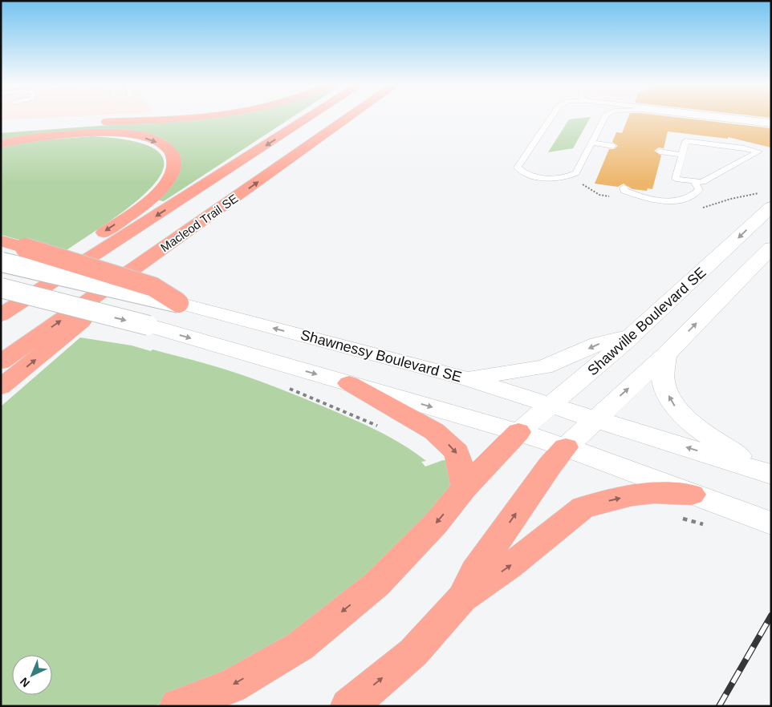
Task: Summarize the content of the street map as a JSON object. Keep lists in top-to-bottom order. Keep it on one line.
{"streets":{"highway":["Macleod Trail SE"],"main road":["Shawville Boulevard SE","Shawnessy Boulevard SE"]},"crossings":[["Shawville Boulevard SE","Shawnessy Boulevard SE"]],"north":"bottom left"}
